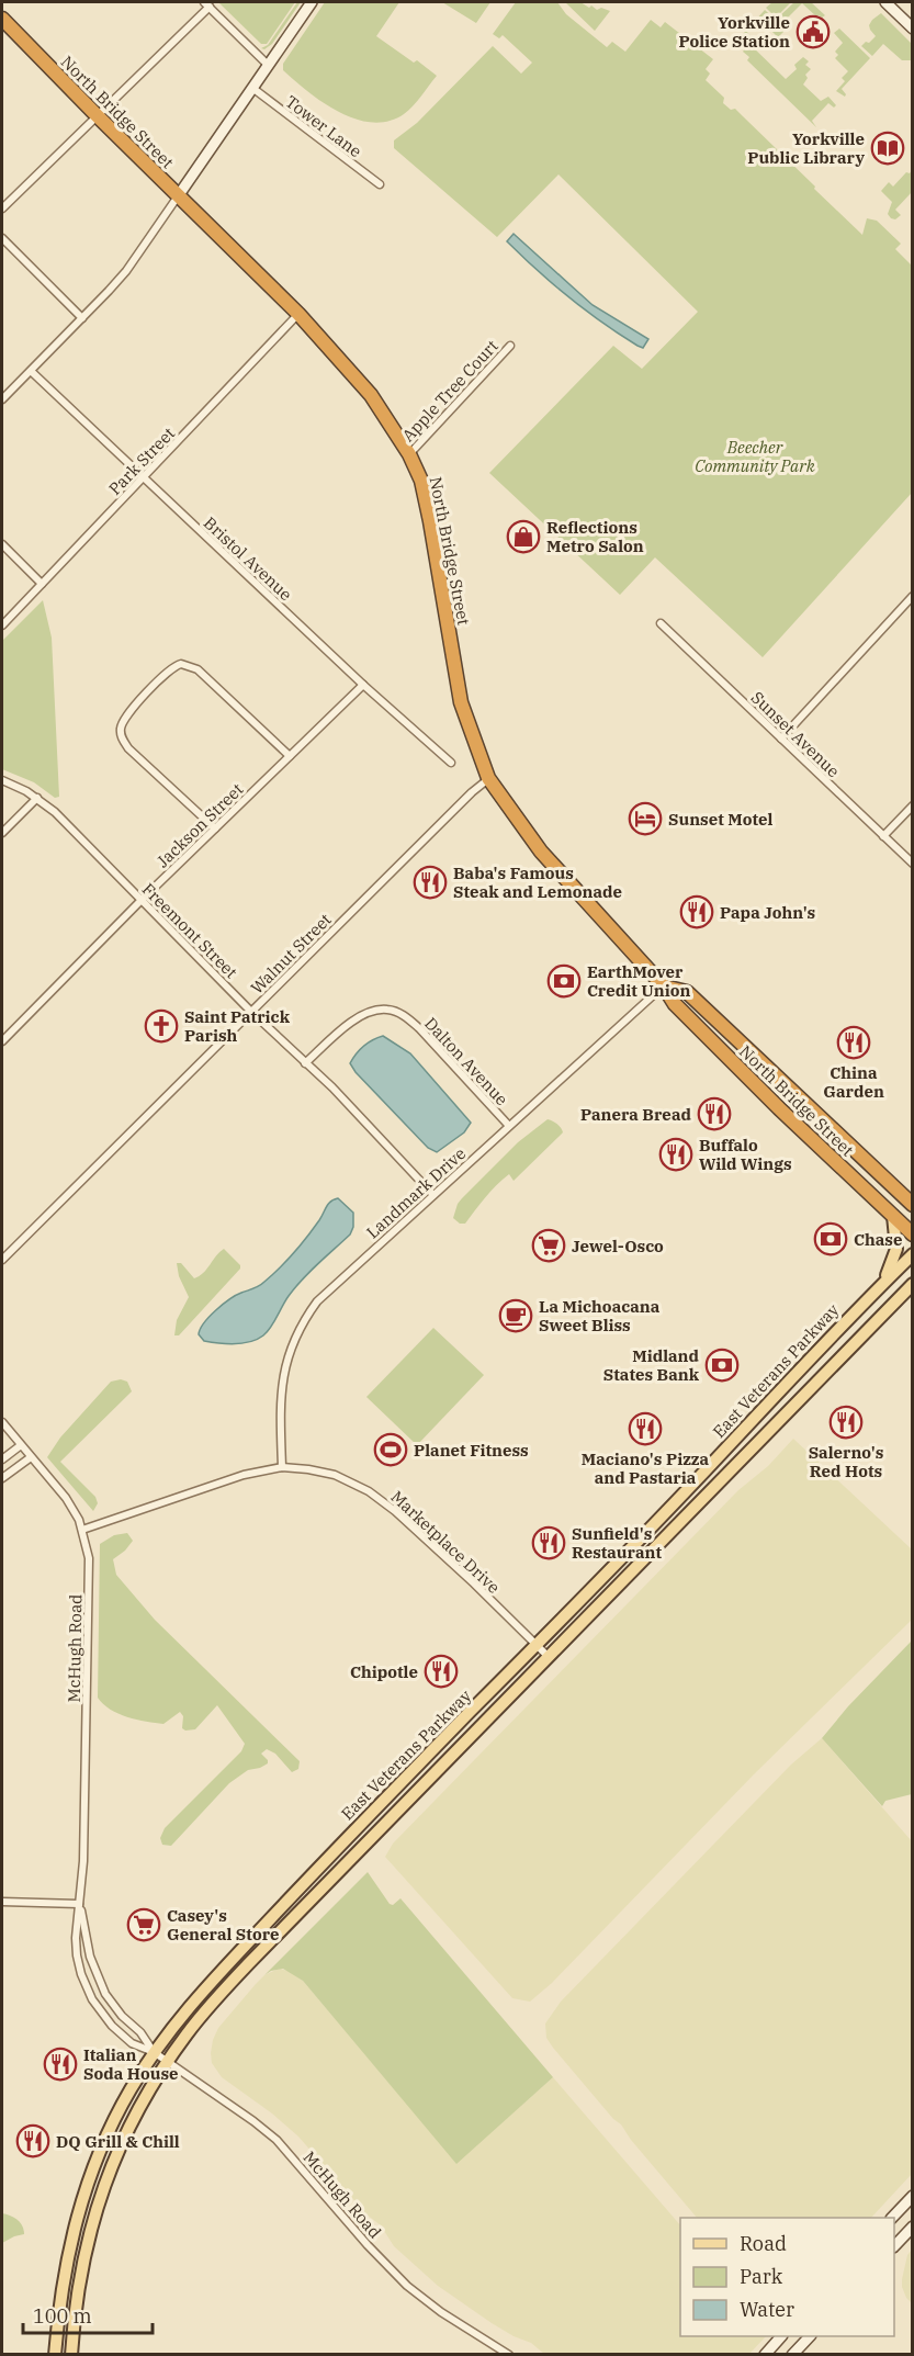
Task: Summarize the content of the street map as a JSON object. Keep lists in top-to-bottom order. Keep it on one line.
{"streets":{"highway":["North Bridge Street"],"main road":["East Veterans Parkway"],"street":["Tower Lane","Apple Tree Court","Park Street","Bristol Avenue","Sunset Avenue","Jackson Street","Freemont Street","Walnut Street","Dalton Avenue","Landmark Drive","Marketplace Drive","McHugh Road"]},"crossings":[["North Bridge Street","Apple Tree Court"],["North Bridge Street","Park Street"],["North Bridge Street","Walnut Street"],["North Bridge Street","Landmark Drive"],["Park Street","Bristol Avenue"],["Bristol Avenue","Jackson Street"],["Jackson Street","Freemont Street"],["Freemont Street","Walnut Street"],["Freemont Street","Dalton Avenue"],["Freemont Street","Landmark Drive"],["Dalton Avenue","Landmark Drive"],["Landmark Drive","Marketplace Drive"],["East Veterans Parkway","Marketplace Drive"],["East Veterans Parkway","McHugh Road"],["Marketplace Drive","McHugh Road"]],"parks":["Beecher Community Park"],"places":{"public building":["Yorkville Police Station"],"library":["Yorkville Public Library"],"shop":["Reflections Metro Salon"],"hotel":["Sunset Motel"],"restaurant":["Baba's Famous Steak and Lemonade","Papa John's","China Garden","Panera Bread","Buffalo Wild Wings","Salerno's Red Hots","Maciano's Pizza and Pastaria","Sunfield's Restaurant","Chipotle","Italian Soda House","DQ Grill & Chill"],"bank":["EarthMover Credit Union","Chase","Midland States Bank"],"church":["Saint Patrick Parish"],"supermarket":["Jewel-Osco","Casey's General Store"],"cafe":["La Michoacana Sweet Bliss"],"sports":["Planet Fitness"]},"legend":["Road","Park","Water"],"scale_bar":"100 m"}
